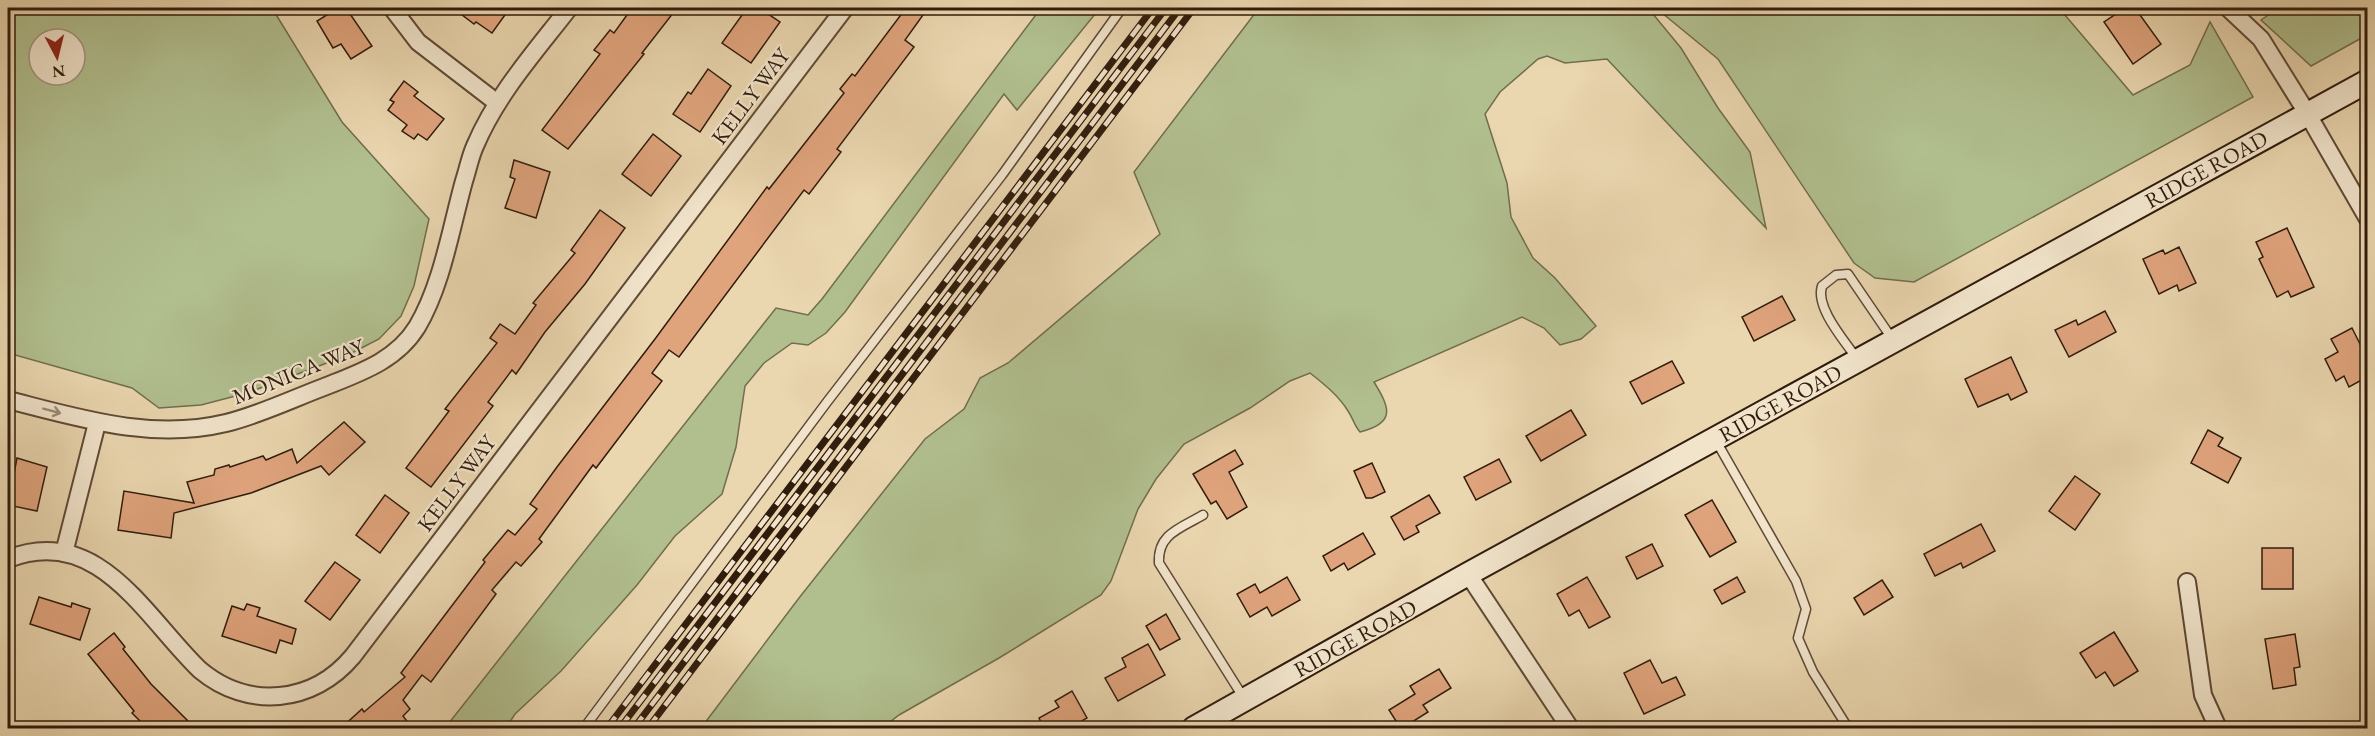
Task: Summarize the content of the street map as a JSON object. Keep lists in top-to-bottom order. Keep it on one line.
{"streets":{"street":["KELLY WAY","RIDGE ROAD","MONICA WAY"]},"north":"bottom"}
